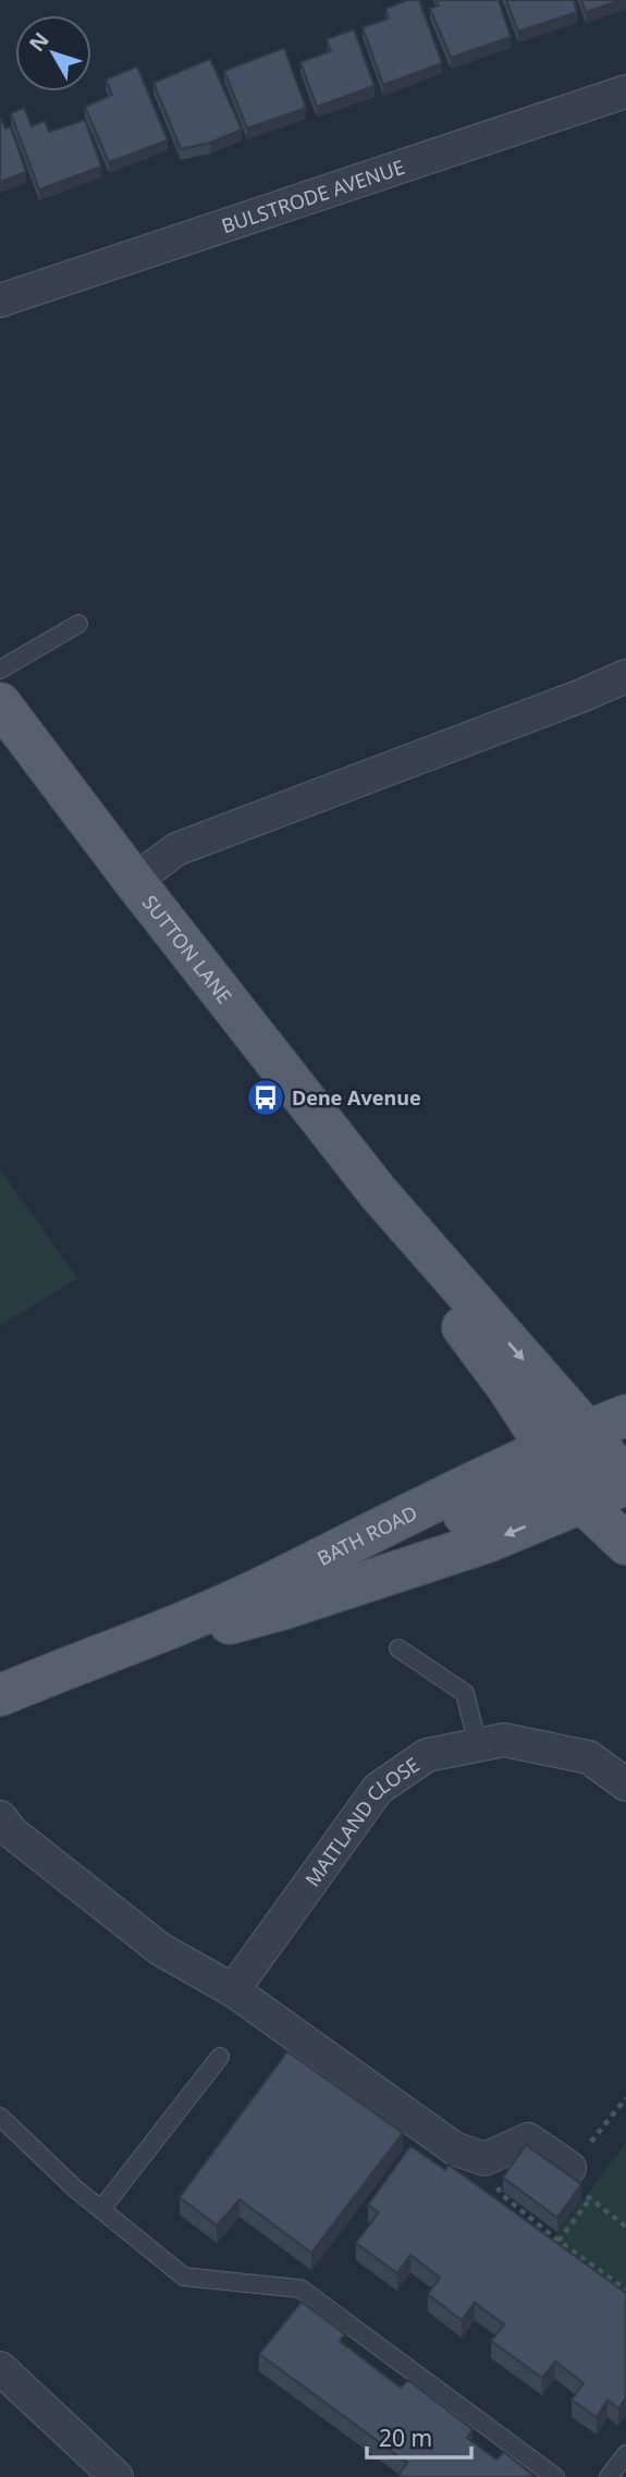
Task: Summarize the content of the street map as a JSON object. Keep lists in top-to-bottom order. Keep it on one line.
{"streets":{"main road":["SUTTON LANE","BATH ROAD"],"street":["BULSTRODE AVENUE","MAITLAND CLOSE"]},"crossings":[["SUTTON LANE","BATH ROAD"]],"places":{"bus stop":["Dene Avenue"]},"scale_bar":"20 m","north":"top left"}
